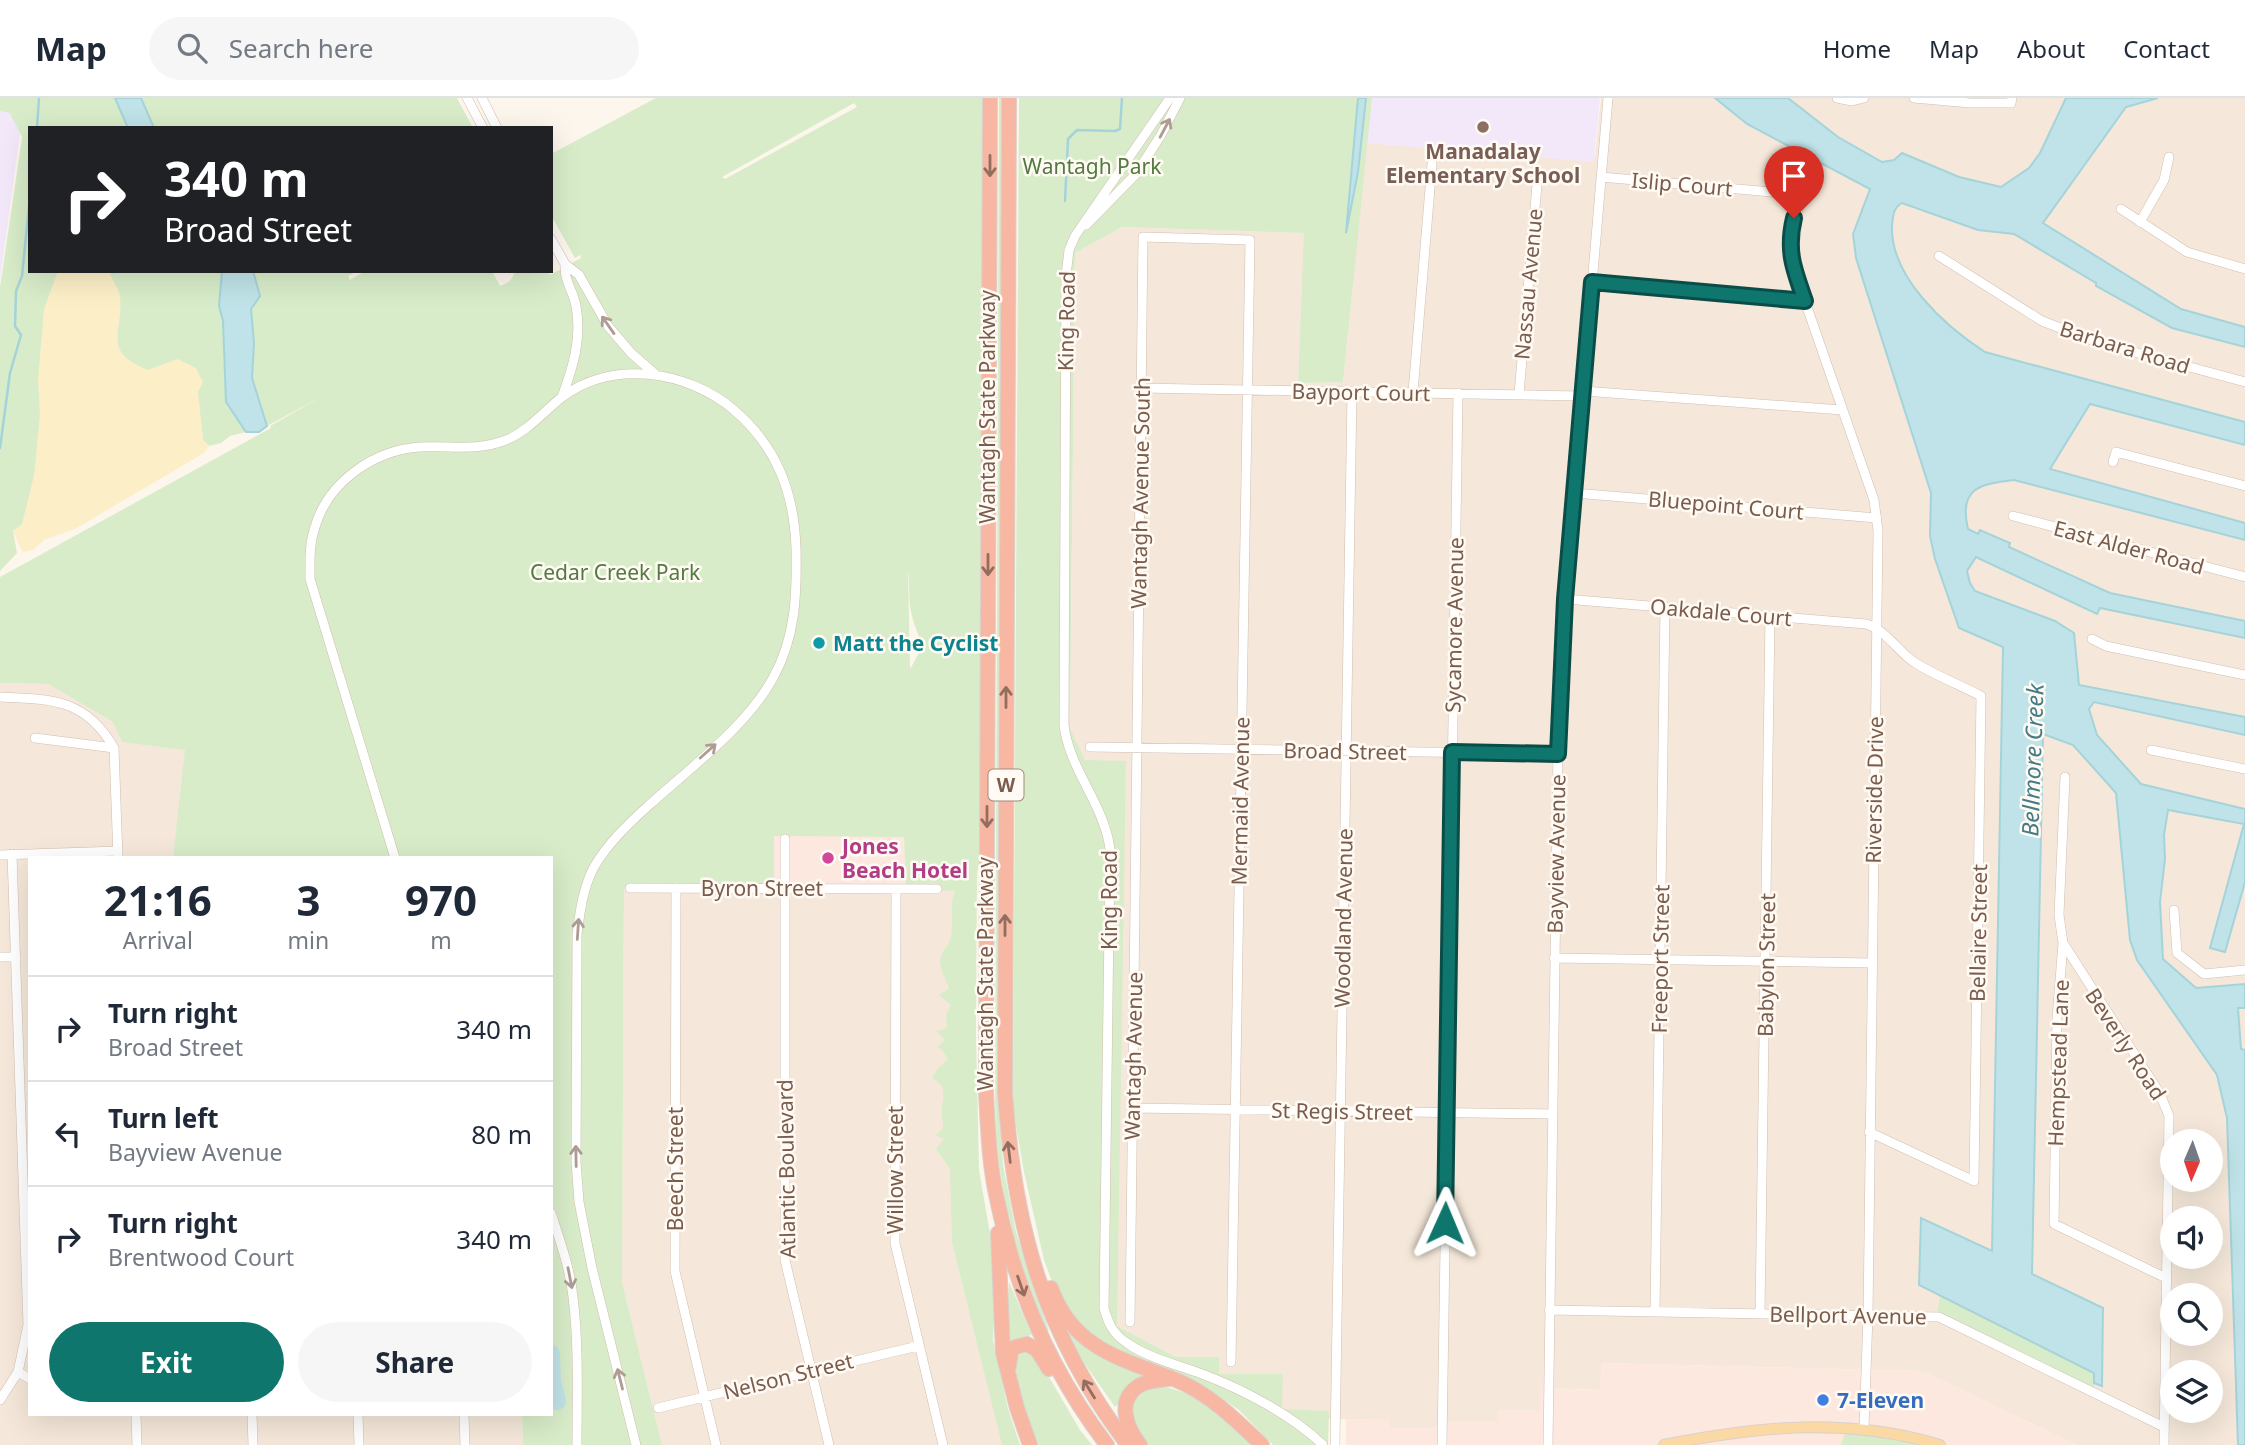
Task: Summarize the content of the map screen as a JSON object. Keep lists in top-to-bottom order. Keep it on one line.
{"streets":{"highway":["Wantagh State Parkway","W"],"street":["Islip Court","Nassau Avenue","King Road","Barbara Road","Bayport Court","Wantagh Avenue South","Bluepoint Court","East Alder Road","Oakdale Court","Sycamore Avenue","Broad Street","Riverside Drive","Mermaid Avenue","Bayview Avenue","Byron Street","Woodland Avenue","Bellaire Street","Freeport Street","Babylon Street","Beverly Road","Wantagh Avenue","Hempstead Lane","St Regis Street","Beech Street","Atlantic Boulevard","Willow Street","Bellport Avenue","Nelson Street"]},"crossings":[["Islip Court","Riverside Drive"],["Islip Court","Bayview Avenue"],["Nassau Avenue","Bayport Court"],["Bayport Court","Wantagh Avenue South"],["Bayport Court","Sycamore Avenue"],["Bayport Court","Riverside Drive"],["Bayport Court","Mermaid Avenue"],["Bayport Court","Bayview Avenue"],["Bayport Court","Woodland Avenue"],["Wantagh Avenue South","Broad Street"],["Wantagh Avenue South","Mermaid Avenue"],["Wantagh Avenue South","Wantagh Avenue"],["Bluepoint Court","Riverside Drive"],["Bluepoint Court","Bayview Avenue"],["Oakdale Court","Riverside Drive"],["Oakdale Court","Bayview Avenue"],["Oakdale Court","Bellaire Street"],["Oakdale Court","Freeport Street"],["Oakdale Court","Babylon Street"],["Sycamore Avenue","Broad Street"],["Sycamore Avenue","St Regis Street"],["Broad Street","Mermaid Avenue"],["Broad Street","Bayview Avenue"],["Broad Street","Woodland Avenue"],["Broad Street","Wantagh Avenue"],["Riverside Drive","Bellaire Street"],["Riverside Drive","Bellport Avenue"],["Mermaid Avenue","St Regis Street"],["Bayview Avenue","St Regis Street"],["Bayview Avenue","Bellport Avenue"],["Byron Street","Beech Street"],["Byron Street","Atlantic Boulevard"],["Byron Street","Willow Street"],["Woodland Avenue","St Regis Street"],["Freeport Street","Bellport Avenue"],["Babylon Street","Bellport Avenue"],["Beverly Road","Hempstead Lane"],["Beverly Road","Bellport Avenue"],["Wantagh Avenue","St Regis Street"],["Beech Street","Nelson Street"],["Atlantic Boulevard","Nelson Street"],["Willow Street","Nelson Street"]],"water":["Bellmore Creek"],"parks":["Wantagh Park","Cedar Creek Park"],"places":["Manadalay Elementary School","Matt the Cyclist","Jones Beach Hotel","7-Eleven"],"north":"bottom","page":{"header":"Map","search":"Search here","nav":["Home","Map","About","Contact"],"turn":["340 m","Broad Street"],"eta":["21:16","Arrival","3","min","970","m"],"list":[{"name":"Turn right","note":"Broad Street","value":"340 m"},{"name":"Turn left","note":"Bayview Avenue","value":"80 m"},{"name":"Turn right","note":"Brentwood Court","value":"340 m"}],"buttons":["Exit","Share"]}}
